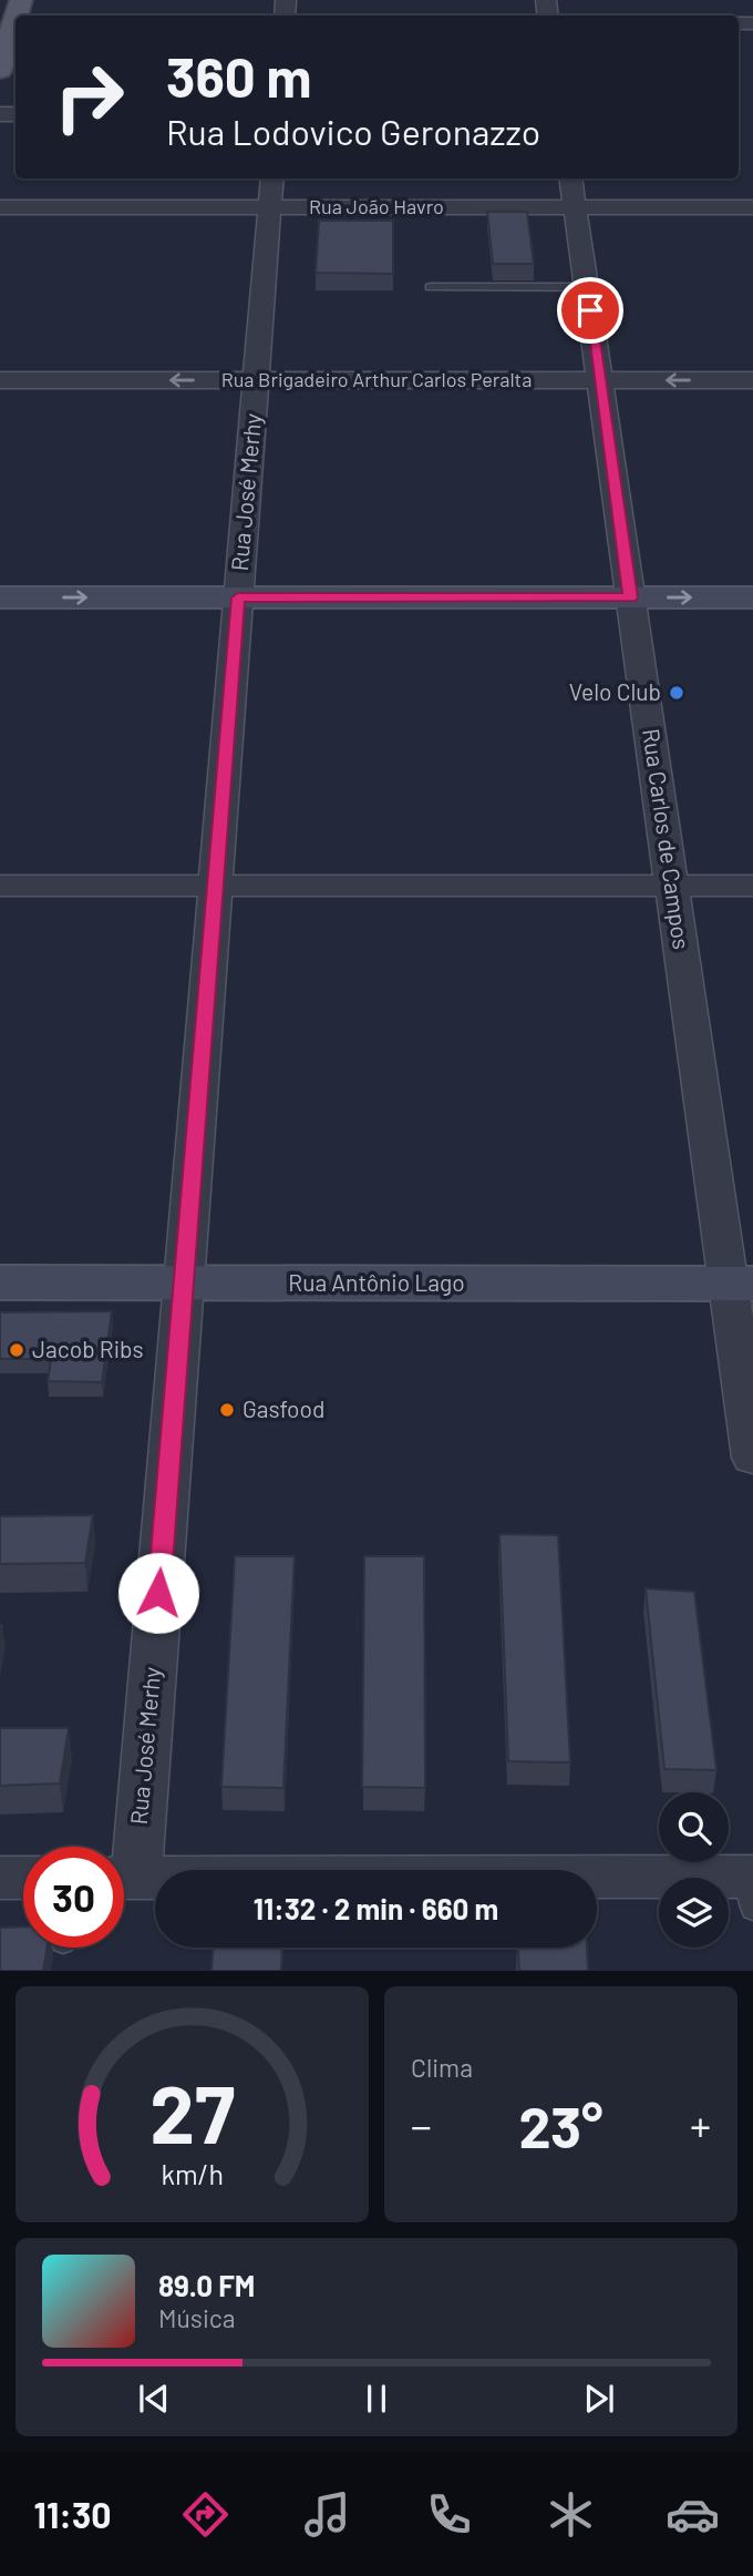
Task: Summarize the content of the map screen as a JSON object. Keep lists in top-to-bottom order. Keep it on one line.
{"streets":{"main road":["Rua Antônio Lago"],"street":["Rua João Havro","Rua Brigadeiro Arthur Carlos Peralta","Rua José Merhy","Rua Carlos de Campos"]},"crossings":[["Rua João Havro","Rua José Merhy"],["Rua João Havro","Rua Carlos de Campos"],["Rua Brigadeiro Arthur Carlos Peralta","Rua José Merhy"],["Rua Brigadeiro Arthur Carlos Peralta","Rua Carlos de Campos"],["Rua José Merhy","Rua Antônio Lago"],["Rua Carlos de Campos","Rua Antônio Lago"]],"one_way":["Rua Brigadeiro Arthur Carlos Peralta"],"places":["Velo Club","Jacob Ribs","Gasfood"],"page":{"turn":["360 m","Rua Lodovico Geronazzo"],"limit":"30","trip":"11:32 · 2 min · 660 m","tile":"Clima","heat":["−","23°","+"],"song":["89.0 FM","Música"],"tabs":"11:30","gauge":["27","km/h"]}}
